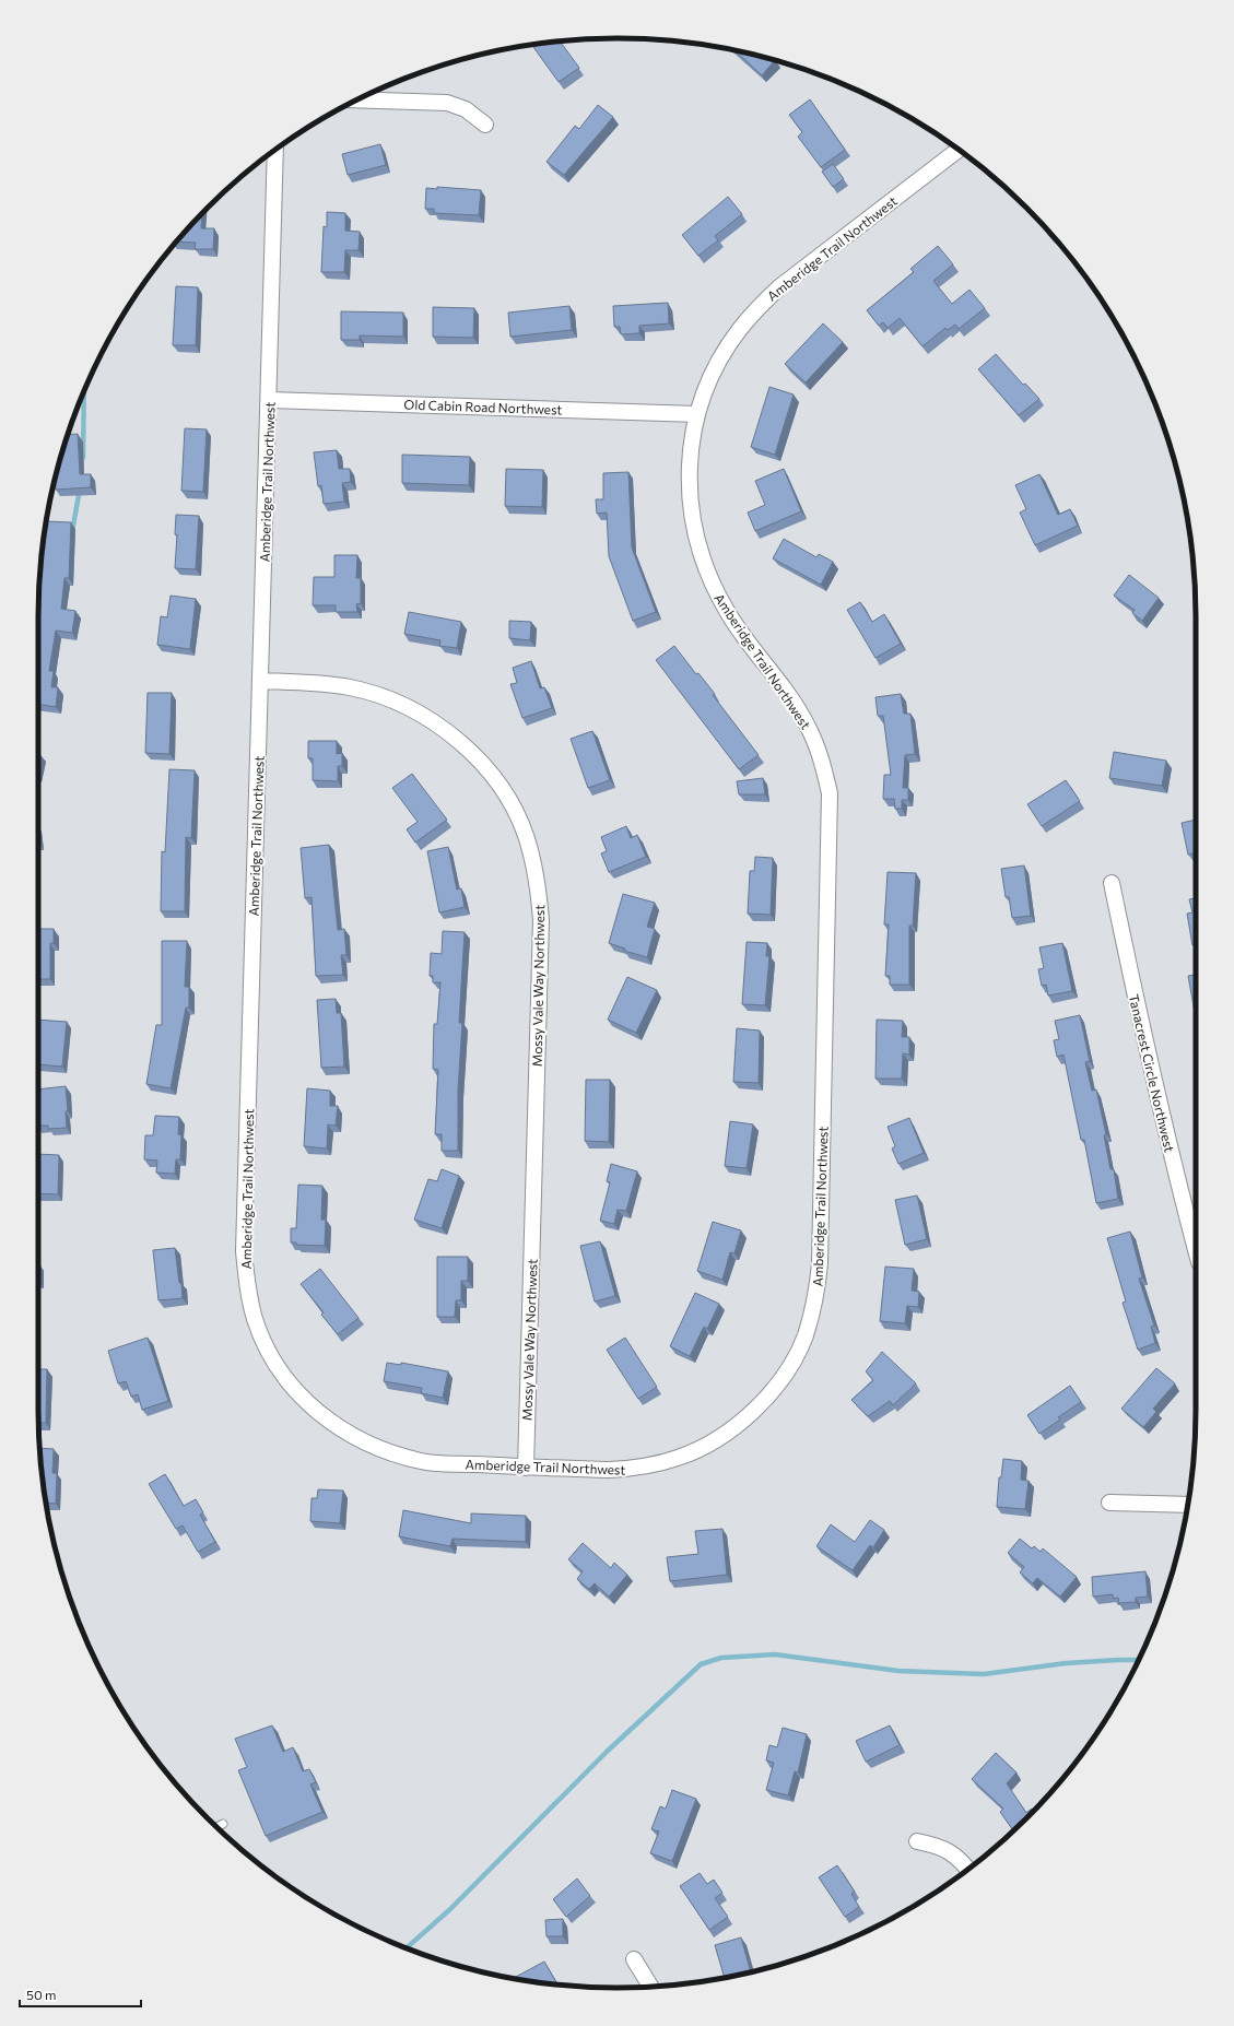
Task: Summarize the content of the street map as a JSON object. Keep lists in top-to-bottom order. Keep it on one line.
{"streets":{"street":["Amberidge Trail Northwest","Old Cabin Road Northwest","Mossy Vale Way Northwest","Tanacrest Circle Northwest"]},"crossings":[["Amberidge Trail Northwest","Old Cabin Road Northwest"],["Amberidge Trail Northwest","Mossy Vale Way Northwest"]],"scale_bar":"50 m"}
